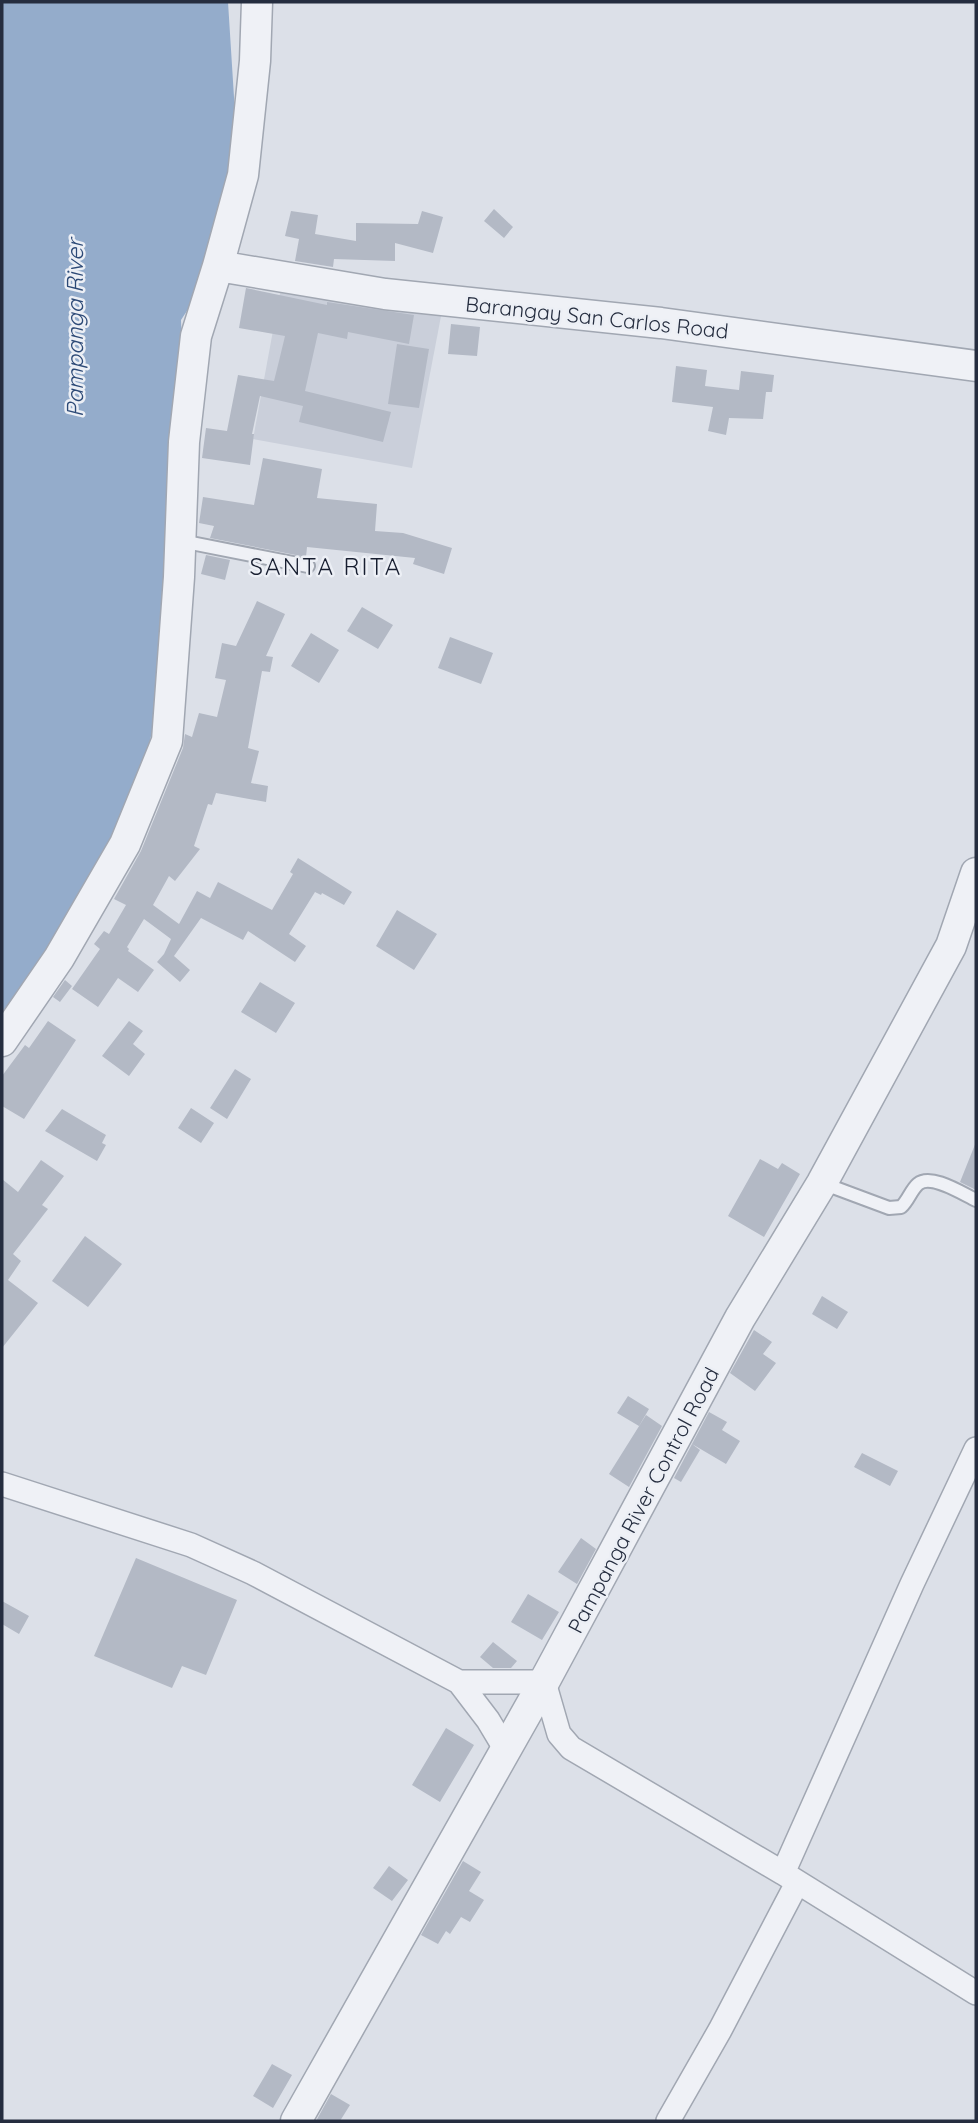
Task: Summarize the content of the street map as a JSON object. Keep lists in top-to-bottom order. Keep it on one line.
{"streets":{"street":["Barangay San Carlos Road","Pampanga River Control Road"]},"districts":["SANTA RITA"],"water":["Pampanga River"]}
